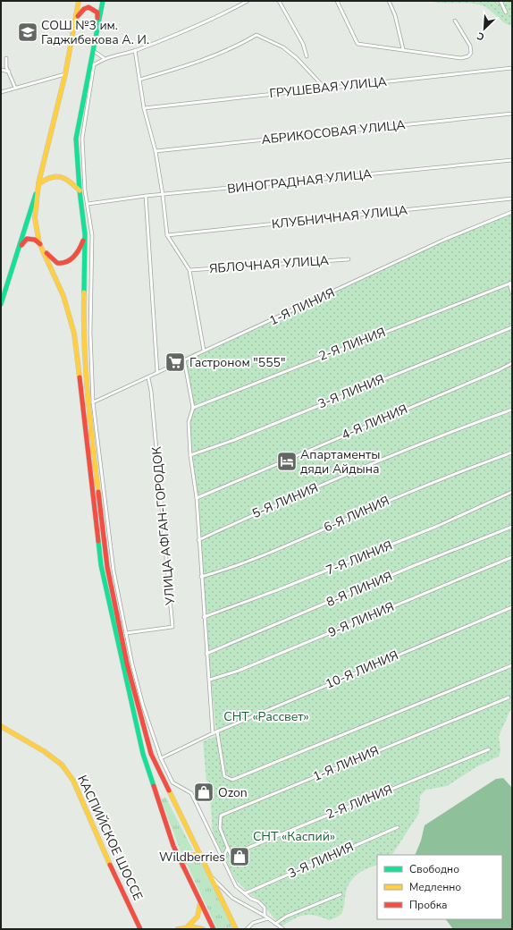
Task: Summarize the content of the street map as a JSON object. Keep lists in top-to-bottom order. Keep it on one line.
{"streets":{"main road":["КАСПИЙСКОЕ ШОССЕ"],"street":["ГРУШЕВАЯ УЛИЦА","АБРИКОСОВАЯ УЛИЦА","ВИНОГРАДНАЯ УЛИЦА","КЛУБНИЧНАЯ УЛИЦА","ЯБЛОЧНАЯ УЛИЦА","1-Я ЛИНИЯ","2-Я ЛИНИЯ","3-Я ЛИНИЯ","4-Я ЛИНИЯ","5-Я ЛИНИЯ","6-Я ЛИНИЯ","УЛИЦА АФГАН-ГОРОДОК","7-Я ЛИНИЯ","8-Я ЛИНИЯ","9-Я ЛИНИЯ","10-Я ЛИНИЯ"]},"crossings":[["1-Я ЛИНИЯ","2-Я ЛИНИЯ"],["1-Я ЛИНИЯ","УЛИЦА АФГАН-ГОРОДОК"]],"parks":["СНТ «Рассвет»","СНТ «Каспий»"],"places":{"school or university":["СОШ №3 им. Гаджибекова А. И."],"supermarket":["Гастроном \"555\""],"hotel":["Апартаменты дяди Айдына"],"shop":["Ozon","Wildberries"]},"legend":["Свободно","Медленно","Пробка"],"north":"bottom left"}
